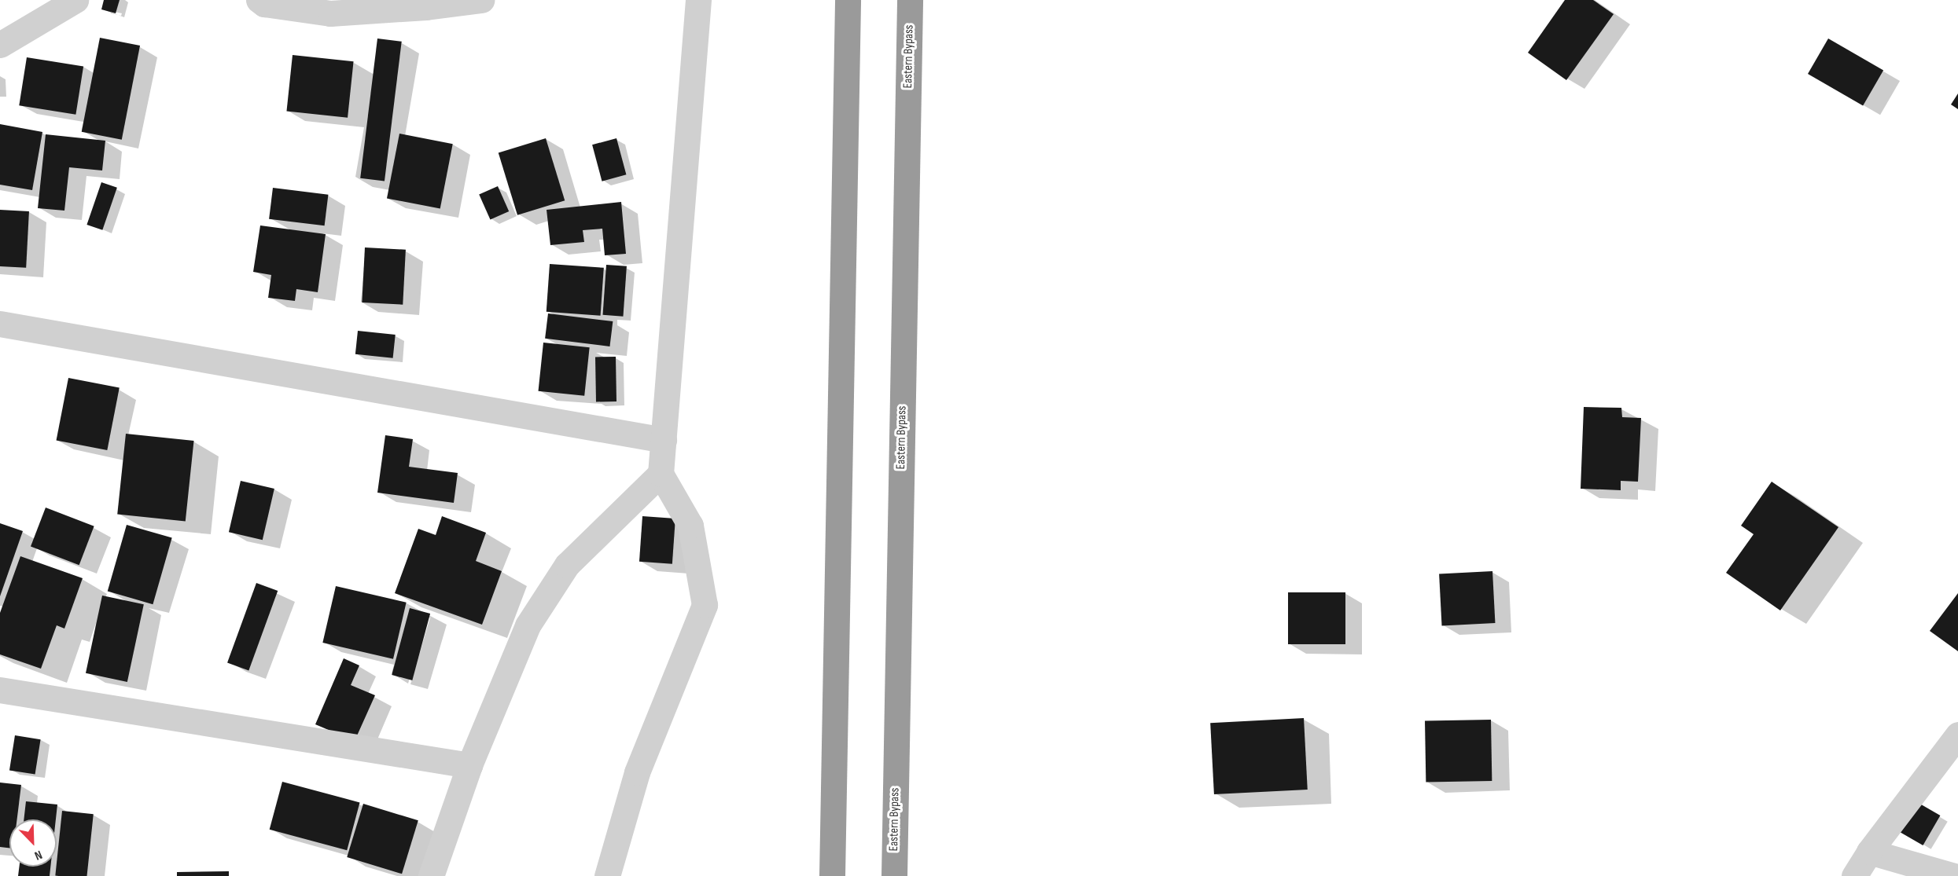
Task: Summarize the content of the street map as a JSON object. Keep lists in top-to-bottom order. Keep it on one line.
{"streets":{"highway":["Eastern Bypass"]},"north":"bottom right"}
